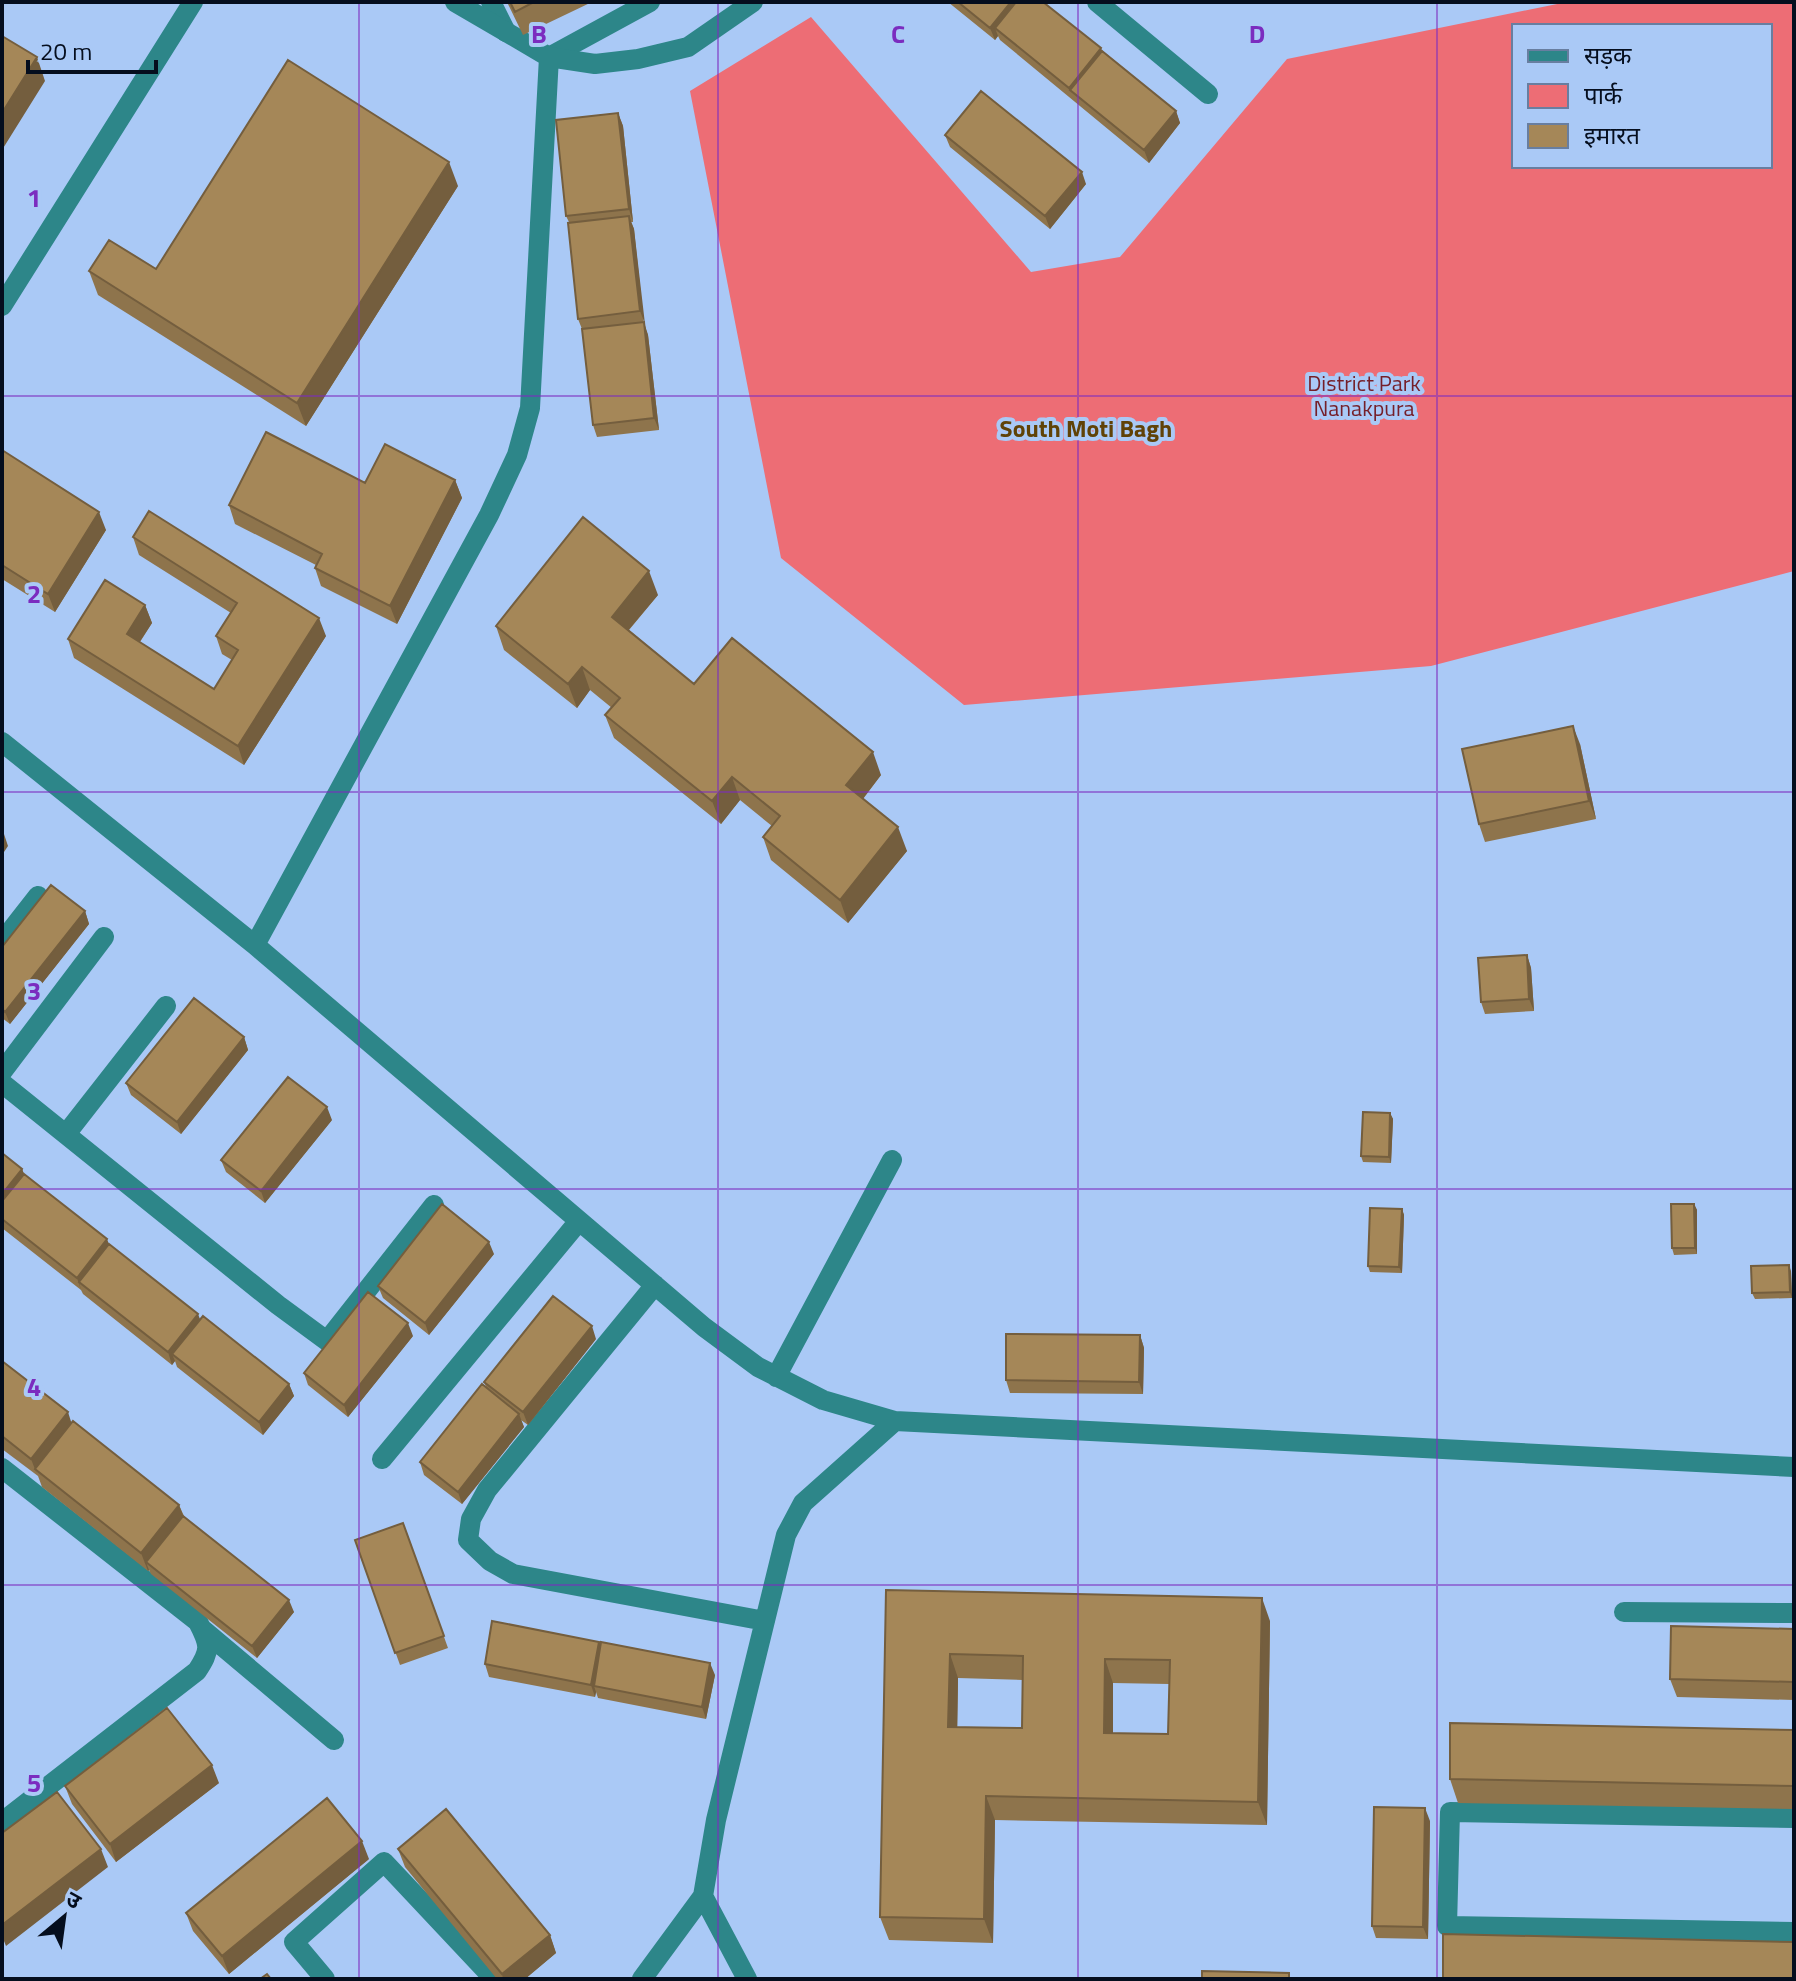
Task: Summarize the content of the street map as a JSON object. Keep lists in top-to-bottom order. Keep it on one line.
{"districts":["South Moti Bagh"],"parks":["District Park Nanakpura"],"legend":["सड़क","पार्क","इमारत"],"scale_bar":"20 m","north":"top right","grid":{"columns":["B","C","D"],"rows":["1","2","3","4","5"]}}
